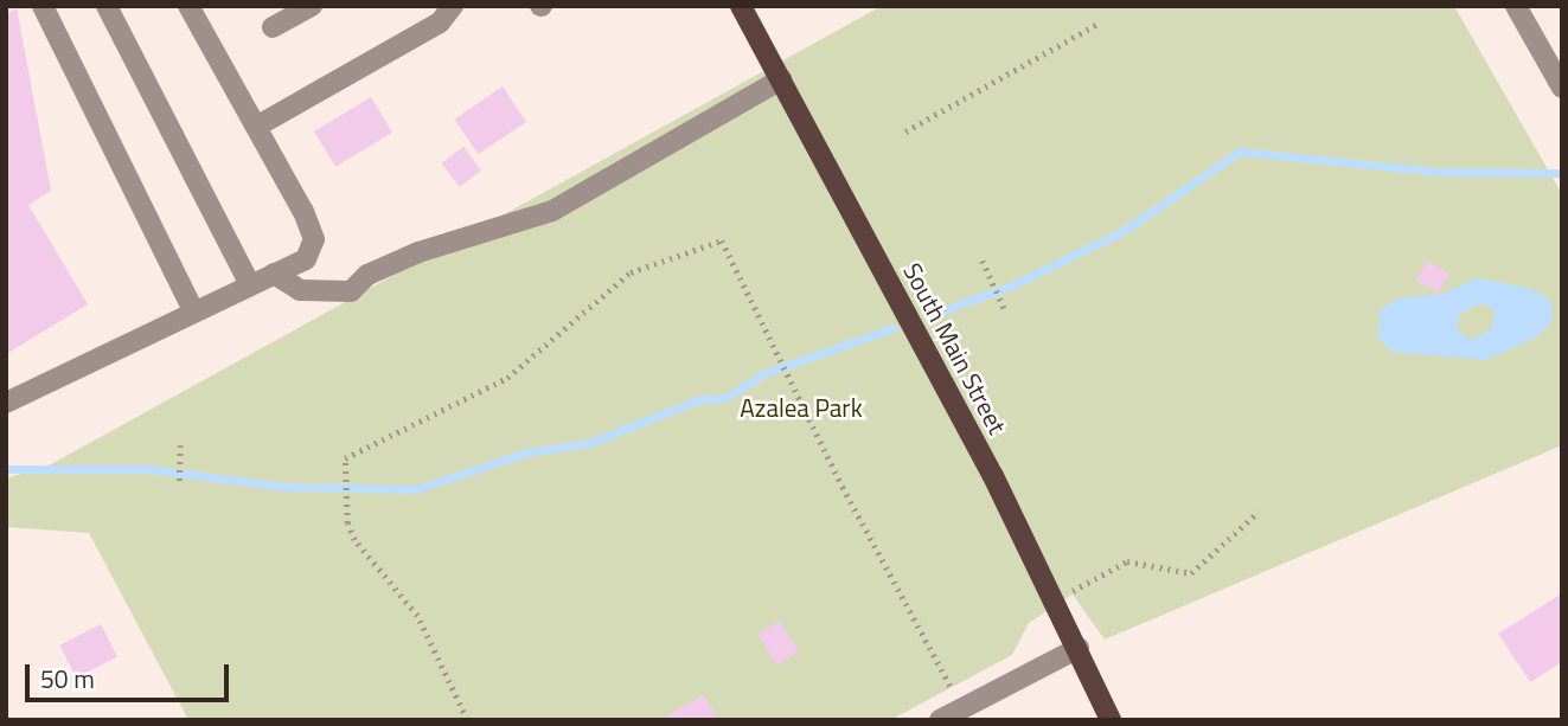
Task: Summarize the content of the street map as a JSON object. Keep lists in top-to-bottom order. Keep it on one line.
{"streets":{"main road":["South Main Street"]},"parks":["Azalea Park"],"scale_bar":"50 m"}
